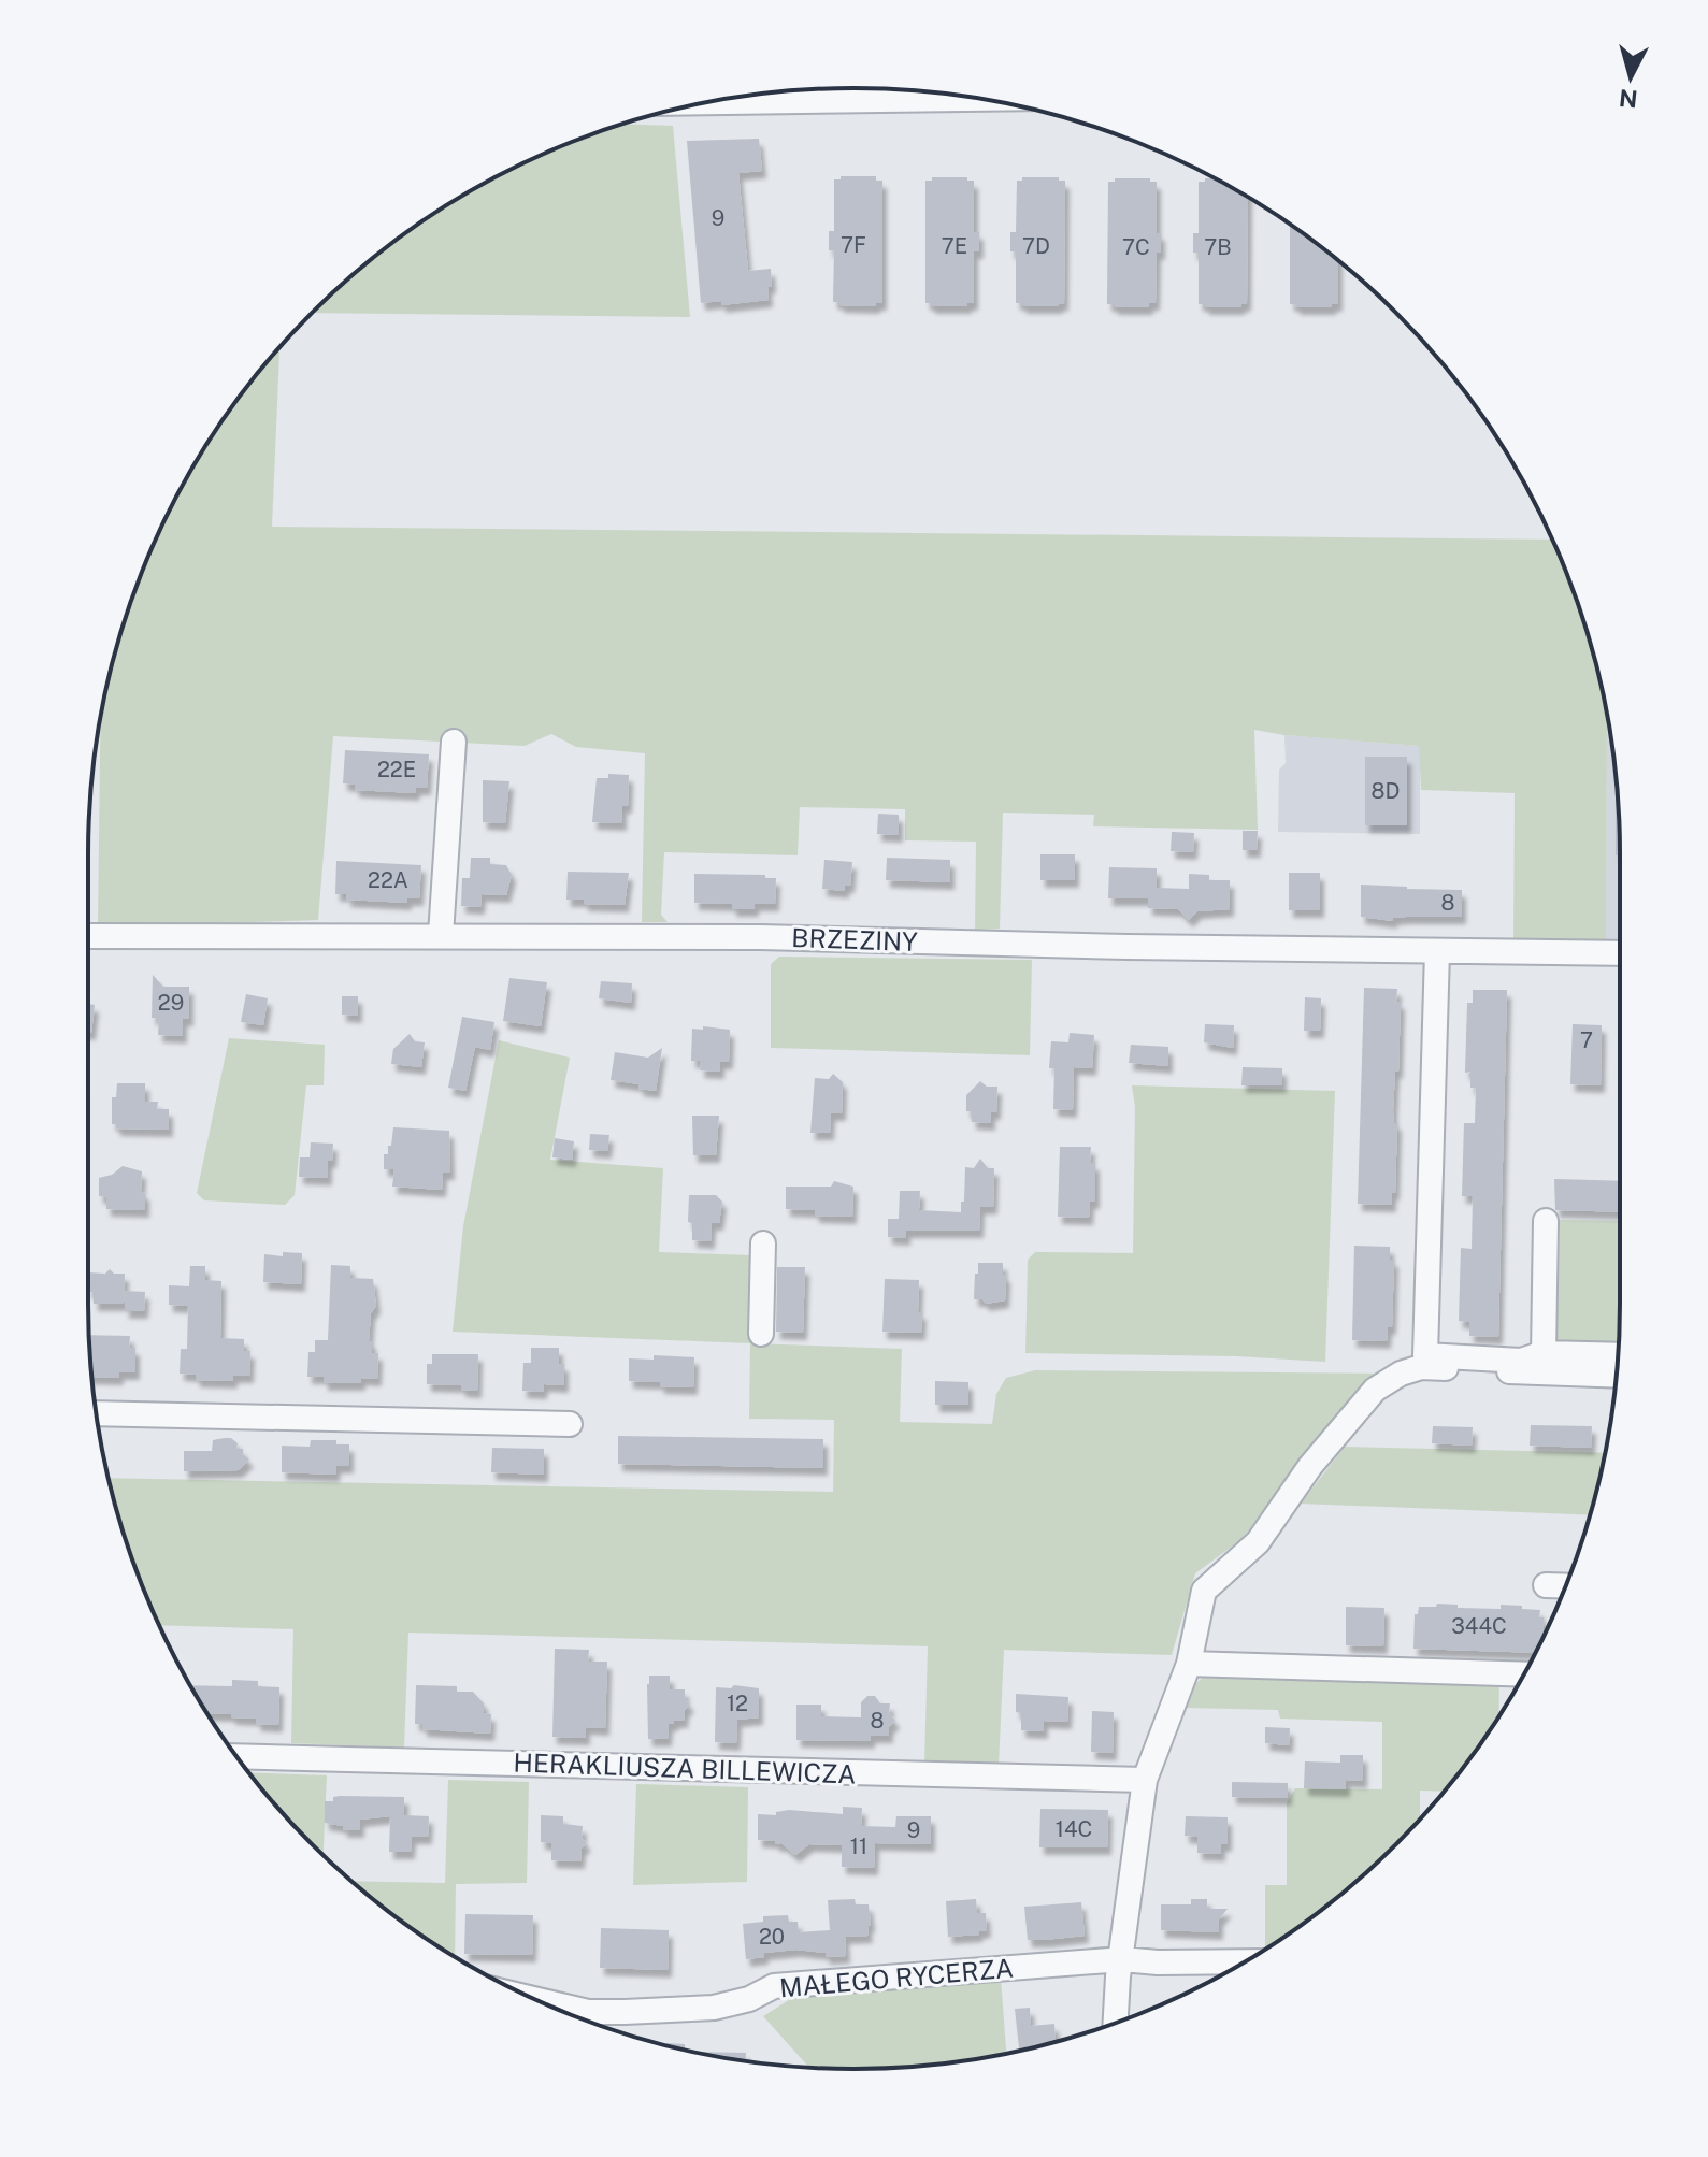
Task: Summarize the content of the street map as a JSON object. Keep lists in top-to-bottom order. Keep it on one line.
{"streets":{"street":["BRZEZINY","HERAKLIUSZA BILLEWICZA","MAŁEGO RYCERZA"]},"house_numbers":["9","7F","7E","7D","7C","7B","22E","8D","22A","8","29","7","344C","12","8","14C","9","11","20"],"north":"bottom"}
